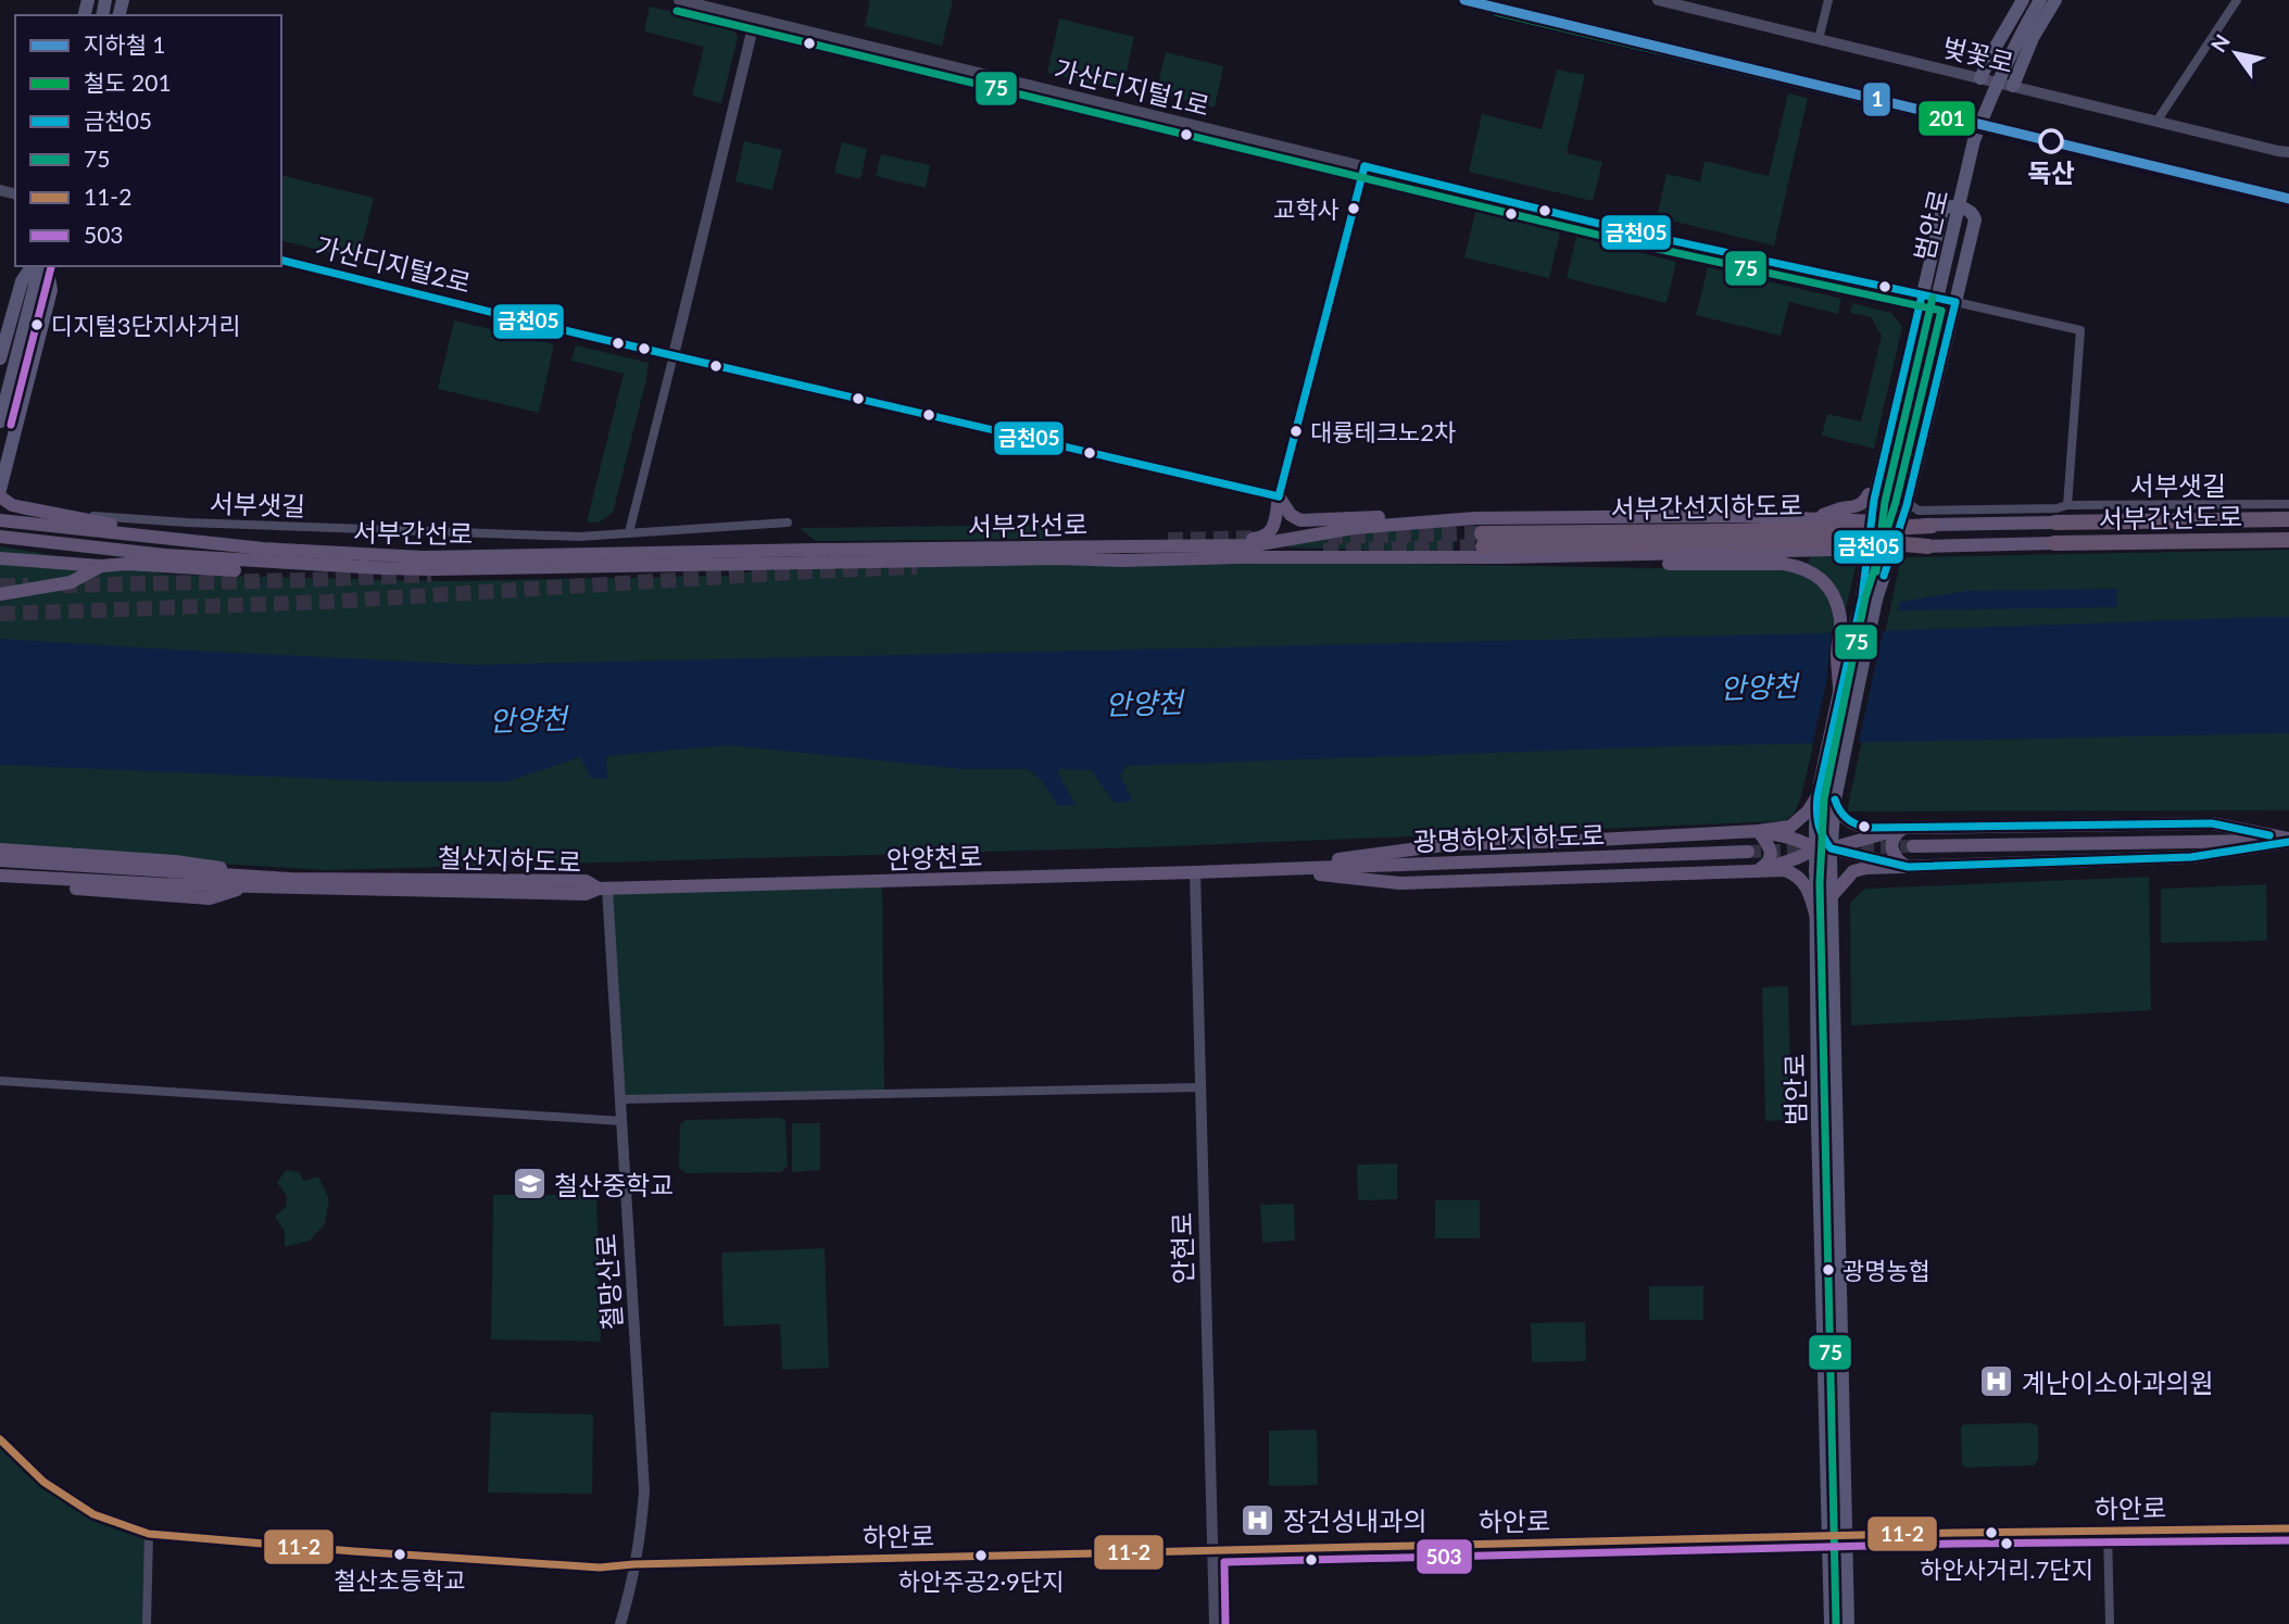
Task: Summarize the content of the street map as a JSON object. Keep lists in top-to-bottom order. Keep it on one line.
{"streets":{"highway":["서부간선지하도로","서부간선도로"],"main road":["범안로","서부간선로","광명하안지하도로","안양천로","철산지하도로"],"street":["벚꽃로","가산디지털1로","가산디지털2로","서부샛길","안현로","철망산로","하안로"]},"crossings":[["범안로","하안로"],["서부간선지하도로","서부간선로"],["서부간선도로","서부간선로"],["광명하안지하도로","안양천로"],["안양천로","철산지하도로"],["안양천로","안현로"],["안양천로","철망산로"],["철산지하도로","철망산로"],["안현로","하안로"],["철망산로","하안로"]],"water":["안양천"],"places":{"other":["독산","교학사","디지털3단지사거리","대륭테크노2차","광명농협","하안사거리.7단지","철산초등학교","하안주공2·9단지"],"school or university":["철산중학교"],"hospital":["계난이소아과의원","장건성내과의"]},"lines":["metro line 1","rail line 201","transit line 75","transit line 금천05","transit line 503","transit line 11-2"],"legend":["지하철 1","철도 201","금천05","75","11-2","503"],"north":"top left"}
